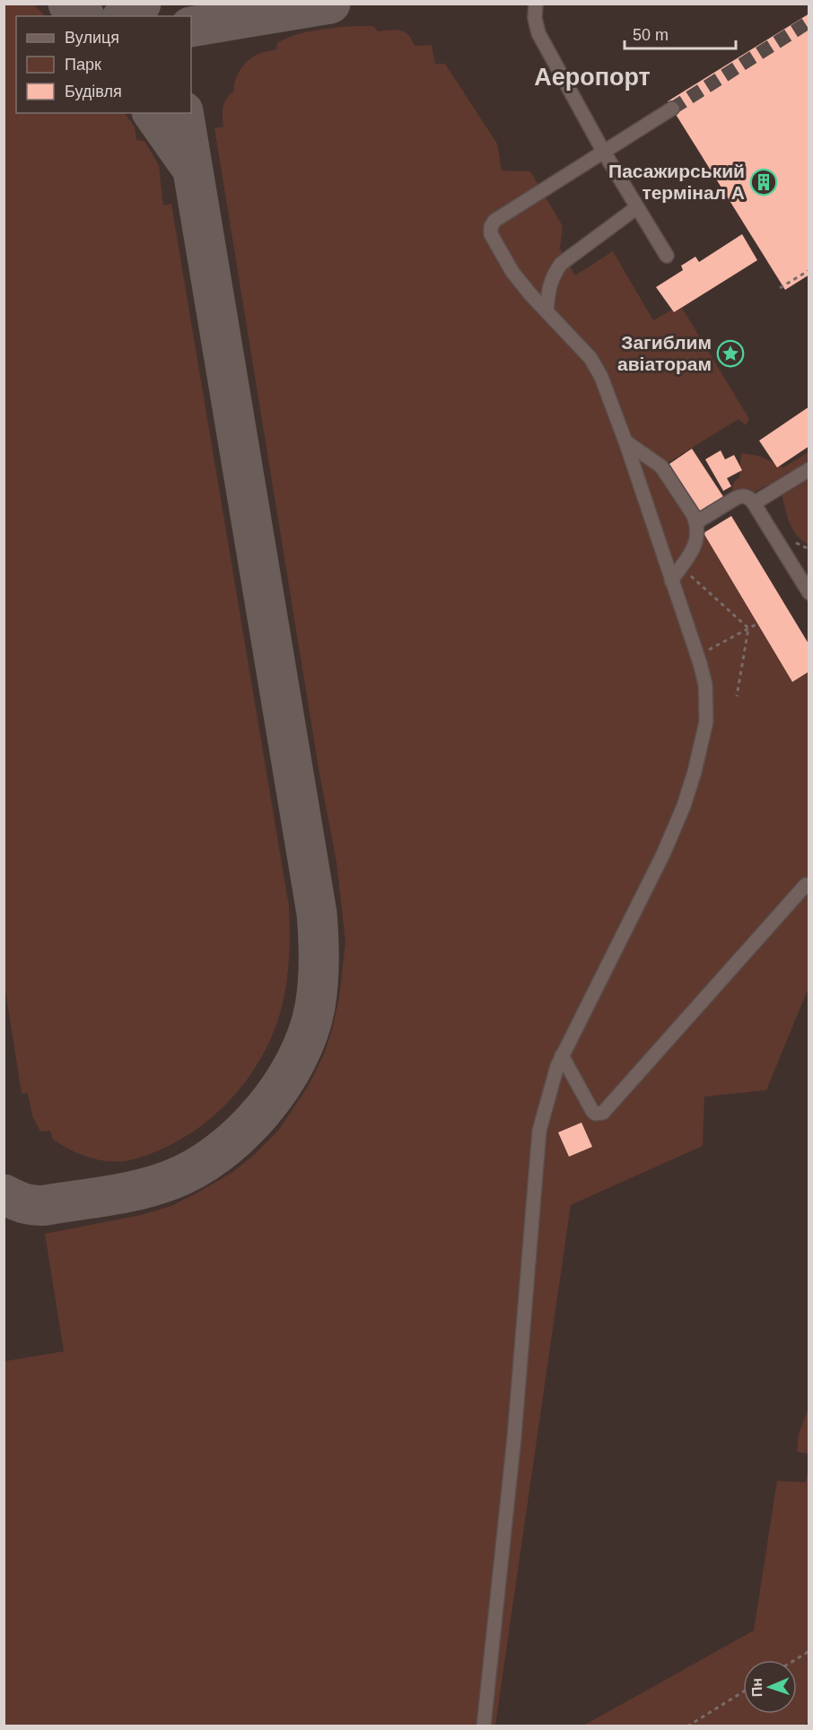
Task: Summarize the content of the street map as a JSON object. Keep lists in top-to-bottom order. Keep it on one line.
{"districts":["Аеропорт"],"places":{"building":["Пасажирський термінал A"],"place":["Загиблим авіаторам"]},"legend":["Вулиця","Парк","Будівля"],"scale_bar":"50 m","north":"left"}
